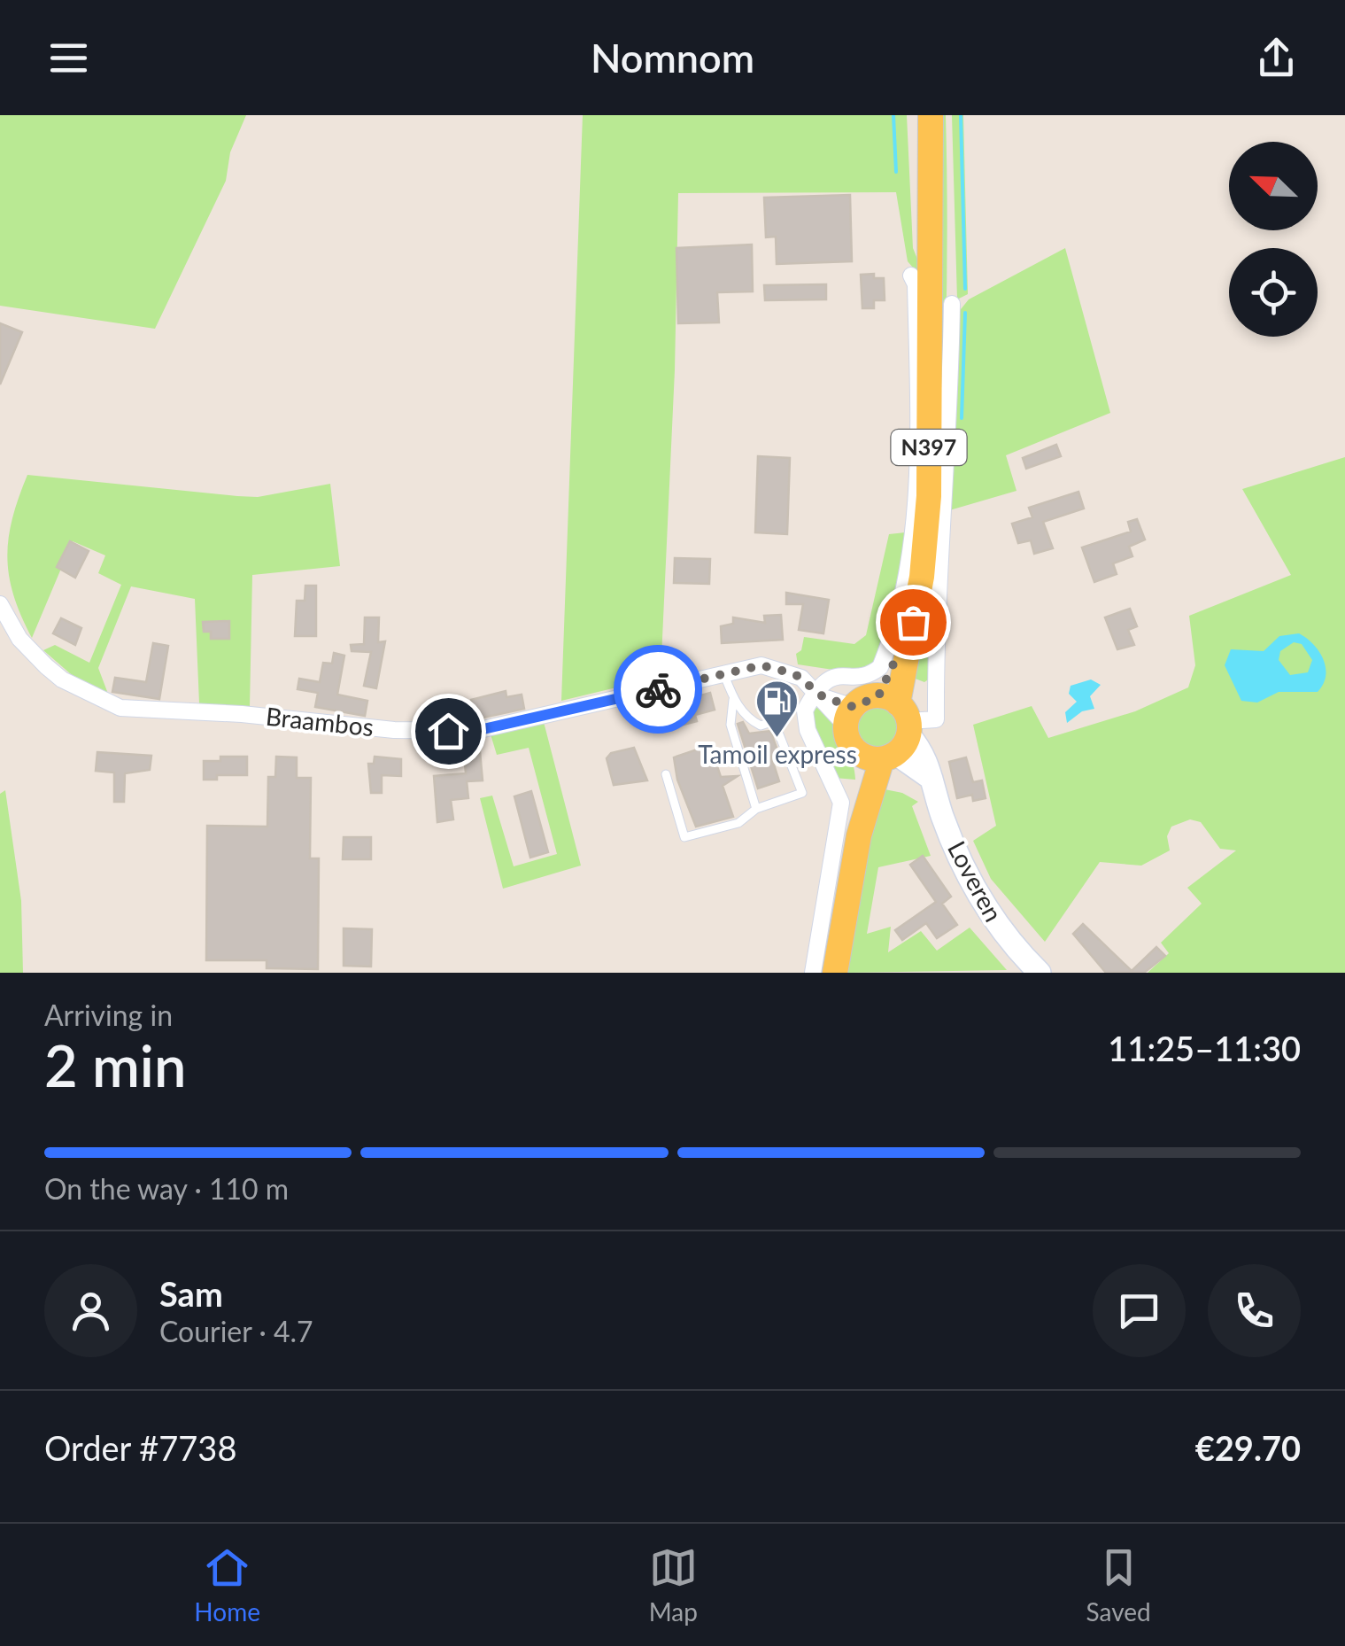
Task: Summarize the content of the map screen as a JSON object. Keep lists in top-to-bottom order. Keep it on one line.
{"streets":{"main road":["N397"],"street":["Braambos","Loveren"]},"crossings":[["N397","Loveren"]],"places":{"fuel station":["Tamoil express"]},"north":"top left","page":{"header":"Nomnom","heading":["2 min","Arriving in","11:25–11:30"],"panel":["Sam","Courier · 4.7","Order #7738","€29.70"],"bar":"On the way · 110 m","tabs":["Home","Map","Saved"]}}
